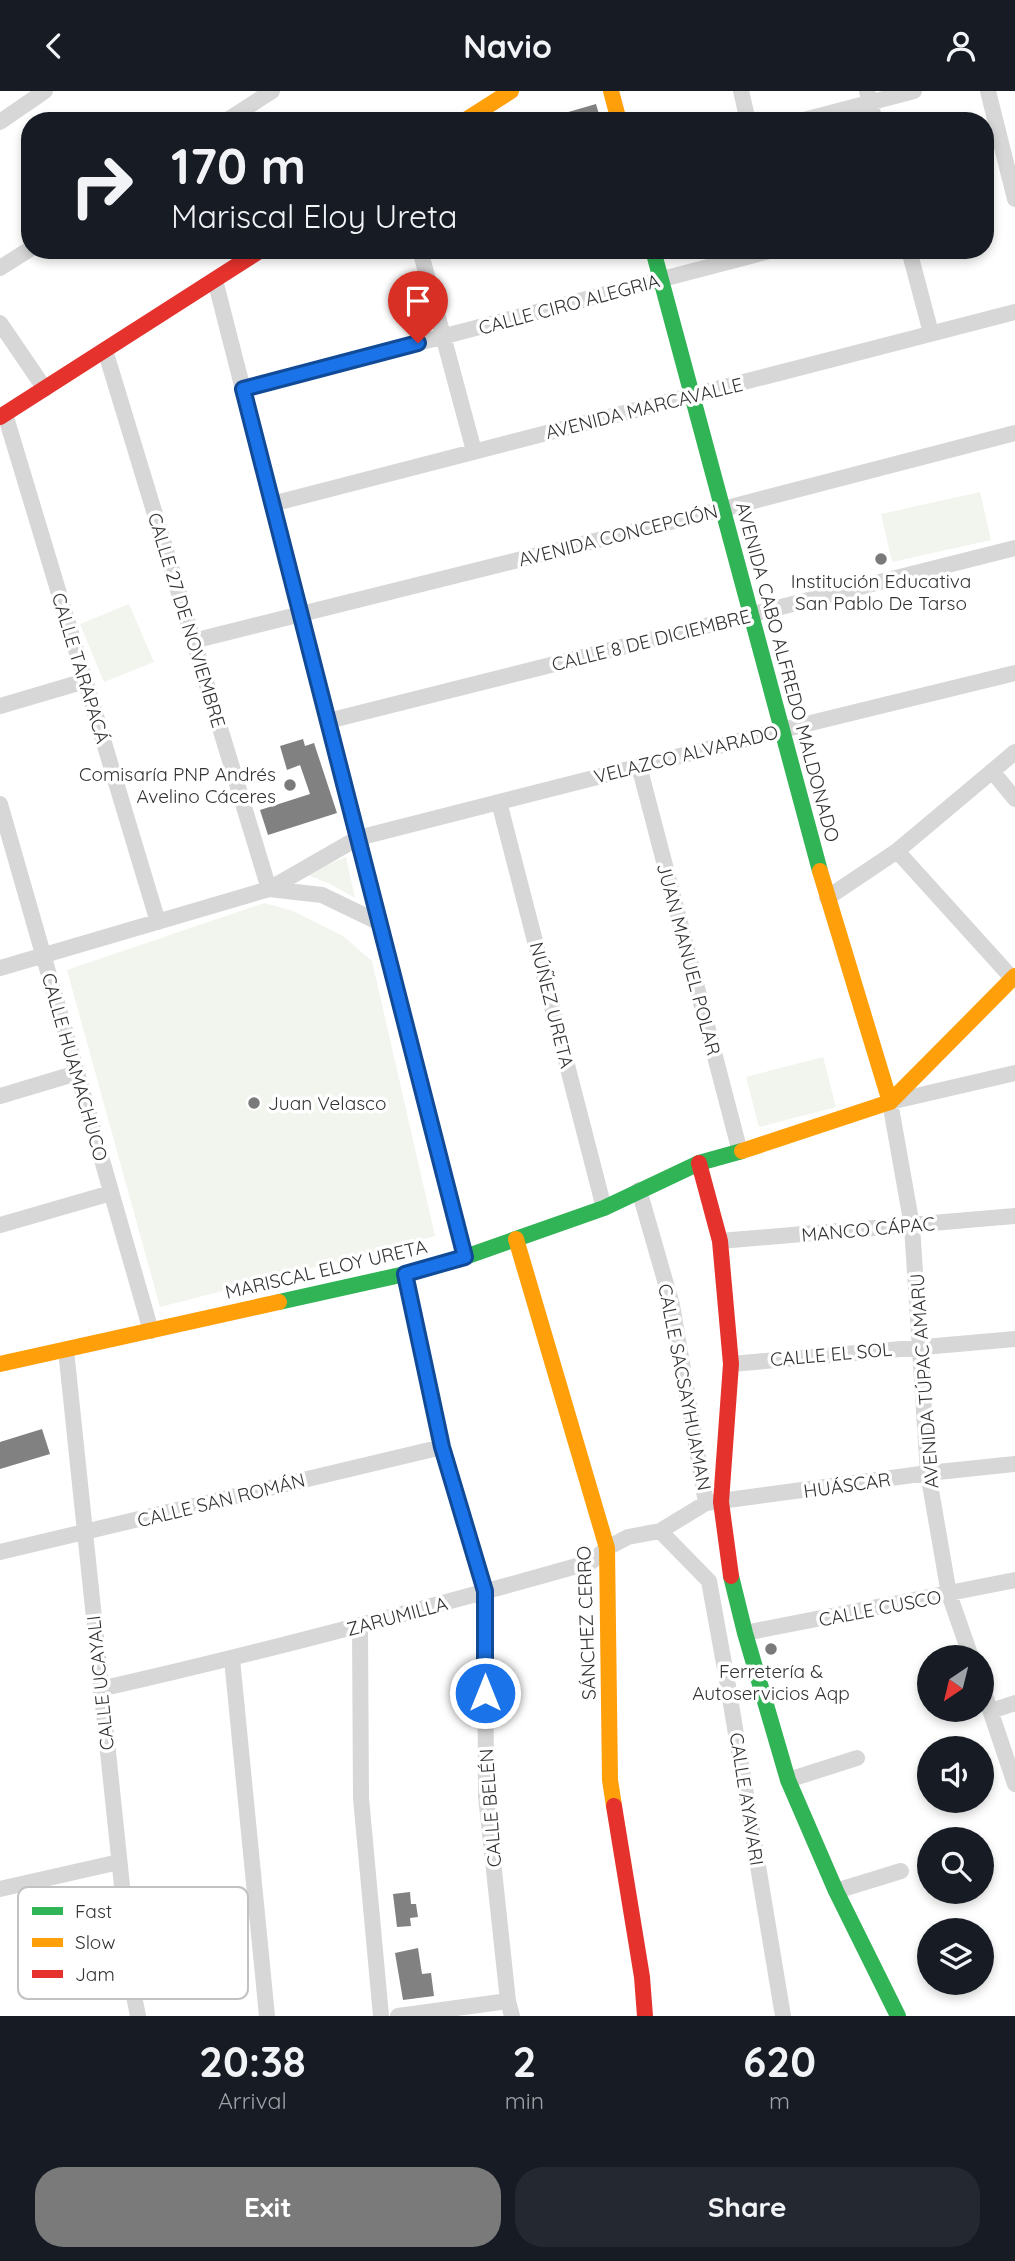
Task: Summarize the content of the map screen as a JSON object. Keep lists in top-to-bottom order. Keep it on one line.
{"streets":{"street":["CALLE CIRO ALEGRIA","AVENIDA MARCAVALLE","AVENIDA CONCEPCIÓN","CALLE 27 DE NOVIEMBRE","CALLE 8 DE DICIEMBRE","CALLE TARAPACÁ","AVENIDA CABO ALFREDO MALDONADO","VELAZCO ALVARADO","JUAN MANUEL POLAR","NÚÑEZ URETA","CALLE HUAMACHUCO","MANCO CÁPAC","MARISCAL ELOY URETA","CALLE EL SOL","AVENIDA TÚPAC AMARU","CALLE SACSAYHUAMAN","HUÁSCAR","CALLE SAN ROMÁN","CALLE CUSCO","ZARUMILLA","SÁNCHEZ CERRO","CALLE UCAYALI","CALLE AYAVARI","CALLE BELÉN"]},"crossings":[["CALLE CIRO ALEGRIA","AVENIDA CABO ALFREDO MALDONADO"],["AVENIDA MARCAVALLE","AVENIDA CABO ALFREDO MALDONADO"],["AVENIDA CONCEPCIÓN","CALLE 27 DE NOVIEMBRE"],["AVENIDA CONCEPCIÓN","AVENIDA CABO ALFREDO MALDONADO"],["CALLE 27 DE NOVIEMBRE","VELAZCO ALVARADO"],["CALLE 8 DE DICIEMBRE","AVENIDA CABO ALFREDO MALDONADO"],["AVENIDA CABO ALFREDO MALDONADO","VELAZCO ALVARADO"],["AVENIDA CABO ALFREDO MALDONADO","MARISCAL ELOY URETA"],["AVENIDA CABO ALFREDO MALDONADO","AVENIDA TÚPAC AMARU"],["VELAZCO ALVARADO","JUAN MANUEL POLAR"],["VELAZCO ALVARADO","NÚÑEZ URETA"],["JUAN MANUEL POLAR","MARISCAL ELOY URETA"],["NÚÑEZ URETA","MARISCAL ELOY URETA"],["CALLE HUAMACHUCO","MARISCAL ELOY URETA"],["MANCO CÁPAC","AVENIDA TÚPAC AMARU"],["MARISCAL ELOY URETA","AVENIDA TÚPAC AMARU"],["MARISCAL ELOY URETA","CALLE SACSAYHUAMAN"],["MARISCAL ELOY URETA","SÁNCHEZ CERRO"],["MARISCAL ELOY URETA","CALLE UCAYALI"],["MARISCAL ELOY URETA","CALLE BELÉN"],["CALLE EL SOL","AVENIDA TÚPAC AMARU"],["AVENIDA TÚPAC AMARU","HUÁSCAR"],["AVENIDA TÚPAC AMARU","CALLE CUSCO"],["CALLE SACSAYHUAMAN","HUÁSCAR"],["CALLE SACSAYHUAMAN","ZARUMILLA"],["HUÁSCAR","ZARUMILLA"],["CALLE SAN ROMÁN","CALLE UCAYALI"],["CALLE SAN ROMÁN","CALLE BELÉN"],["ZARUMILLA","SÁNCHEZ CERRO"],["ZARUMILLA","CALLE UCAYALI"],["ZARUMILLA","CALLE BELÉN"]],"places":["Institución Educativa San Pablo De Tarso","Comisaría PNP Andrés Avelino Cáceres","Juan Velasco","Ferretería & Autoservicios Aqp"],"legend":["Fast","Slow","Jam"],"north":"bottom left","page":{"header":"Navio","turn":["170 m","Mariscal Eloy Ureta"],"eta":["20:38","Arrival","2","min","620","m"],"buttons":["Exit","Share"]}}
